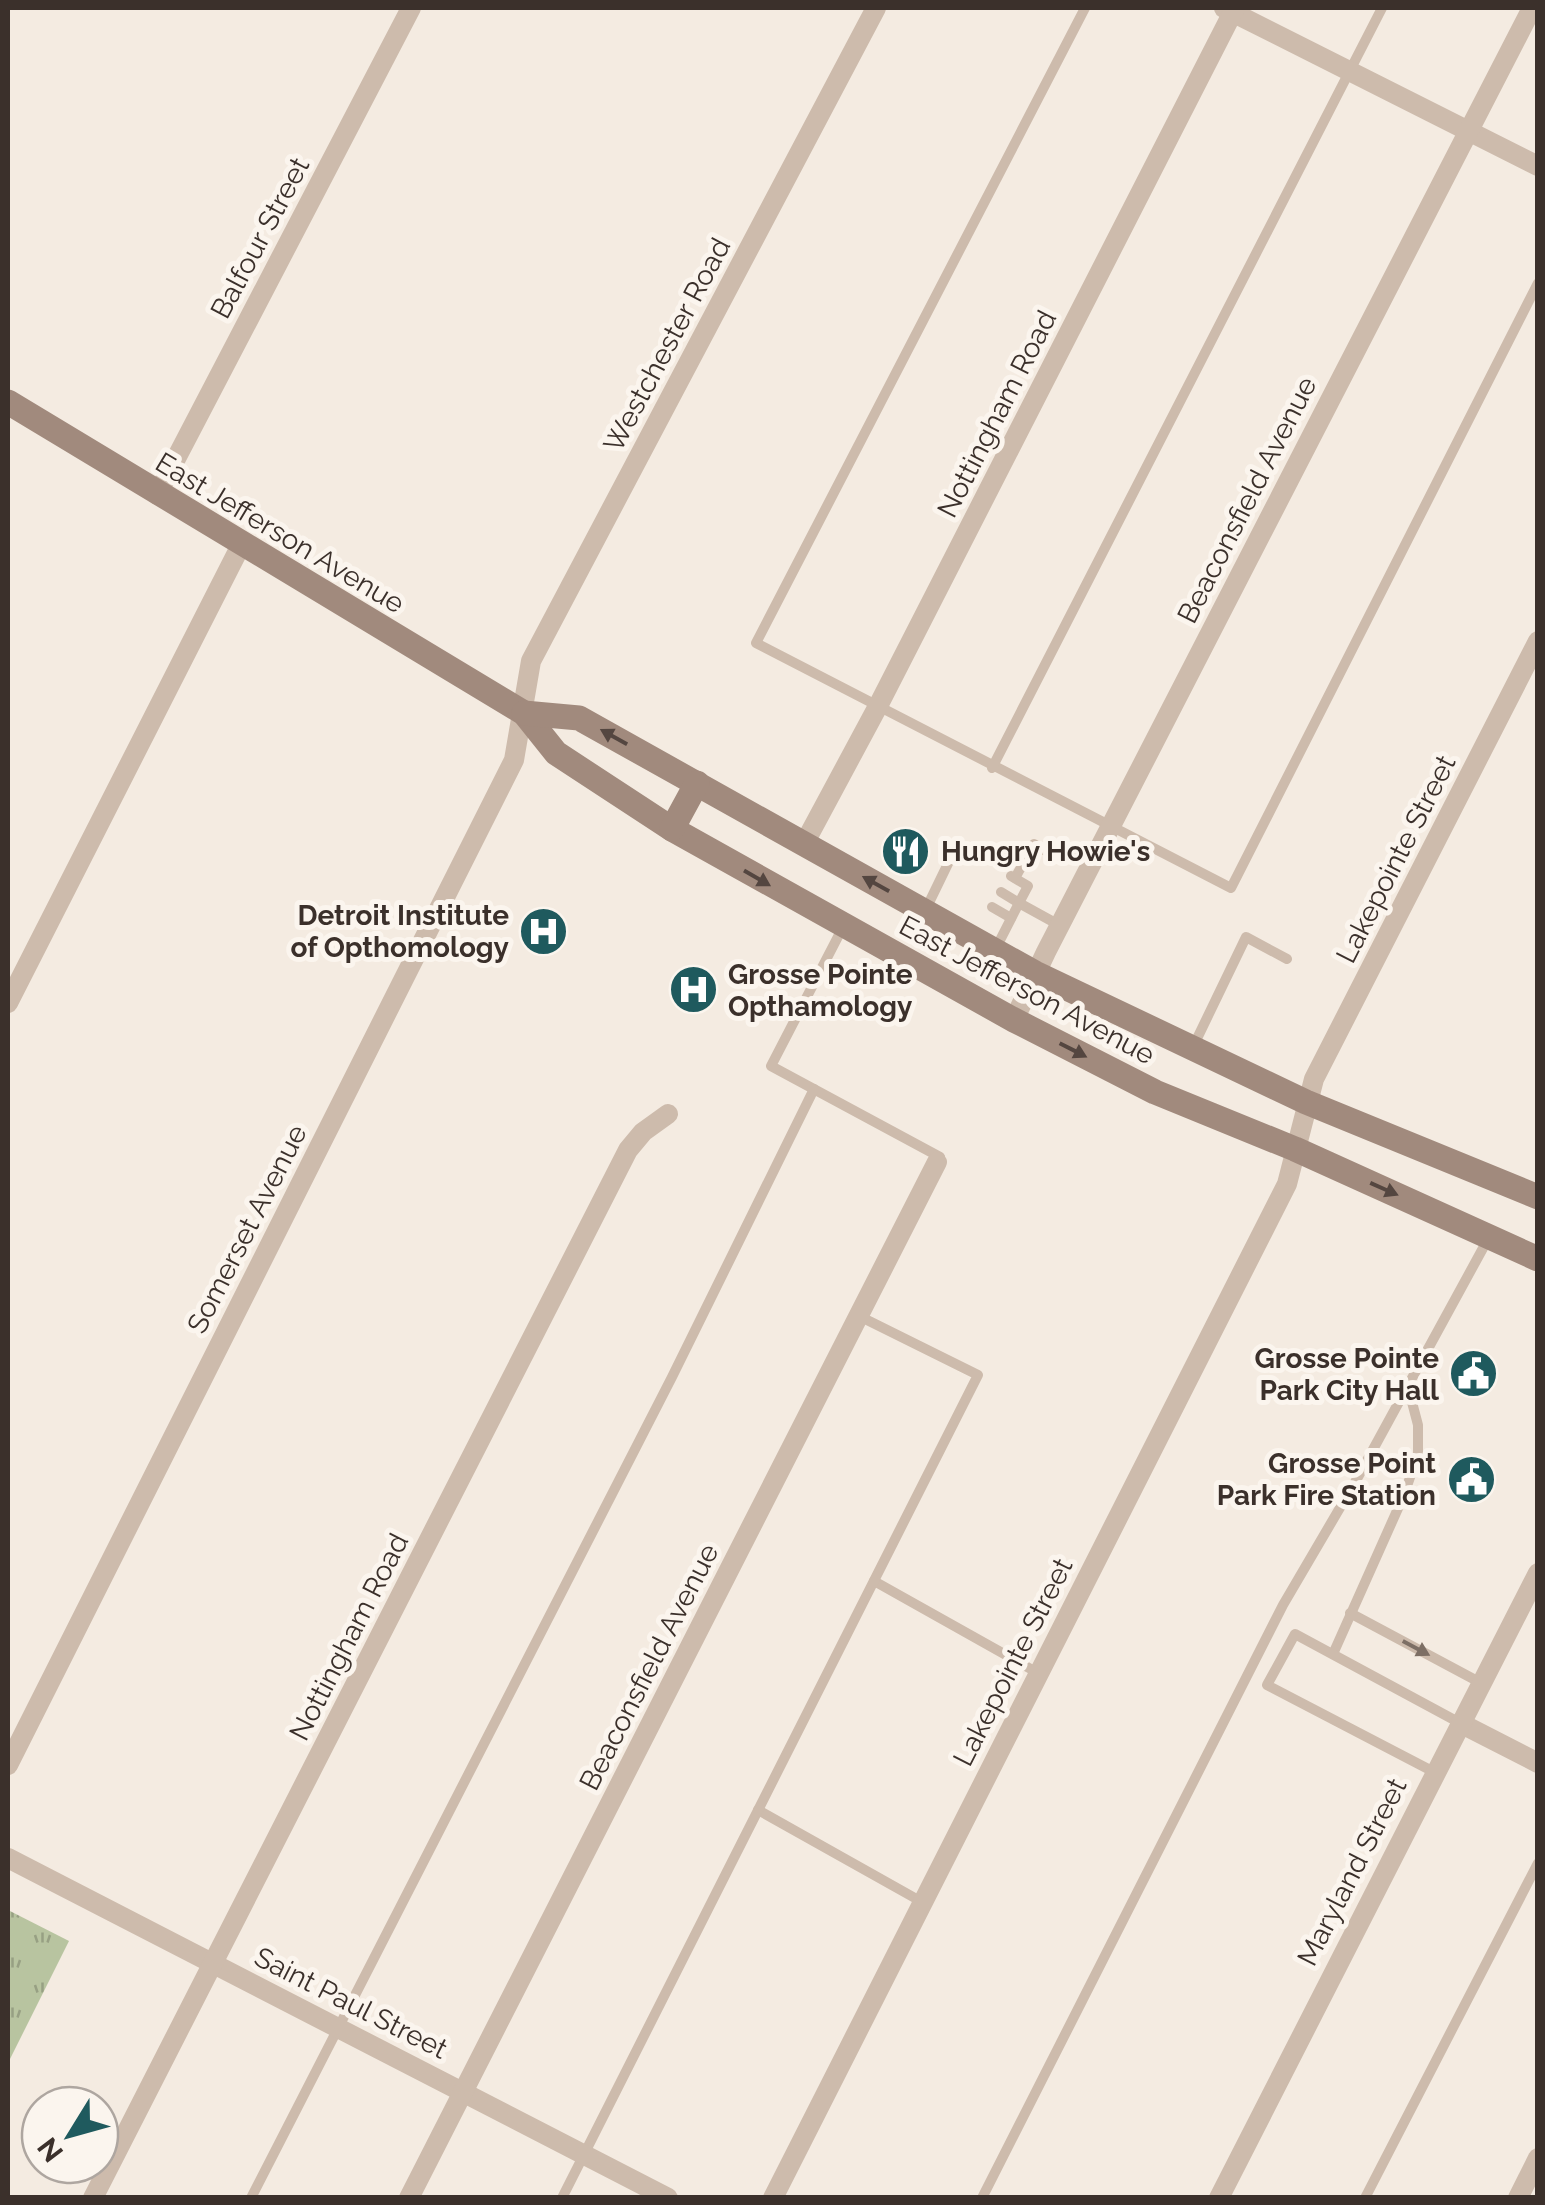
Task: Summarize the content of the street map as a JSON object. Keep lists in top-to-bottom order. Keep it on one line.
{"streets":{"main road":["East Jefferson Avenue"],"street":["Balfour Street","Westchester Road","Nottingham Road","Beaconsfield Avenue","Lakepointe Street","Somerset Avenue","Maryland Street","Saint Paul Street"]},"crossings":[["Balfour Street","East Jefferson Avenue"],["Westchester Road","East Jefferson Avenue"],["Westchester Road","Somerset Avenue"],["Nottingham Road","East Jefferson Avenue"],["Nottingham Road","Saint Paul Street"],["Beaconsfield Avenue","East Jefferson Avenue"],["Beaconsfield Avenue","Saint Paul Street"],["East Jefferson Avenue","Lakepointe Street"],["East Jefferson Avenue","Somerset Avenue"]],"places":{"restaurant":["Hungry Howie's"],"hospital":["Detroit Institute of Opthomology","Grosse Pointe Opthamology"],"public building":["Grosse Pointe Park City Hall","Grosse Point Park Fire Station"]},"north":"bottom left"}
